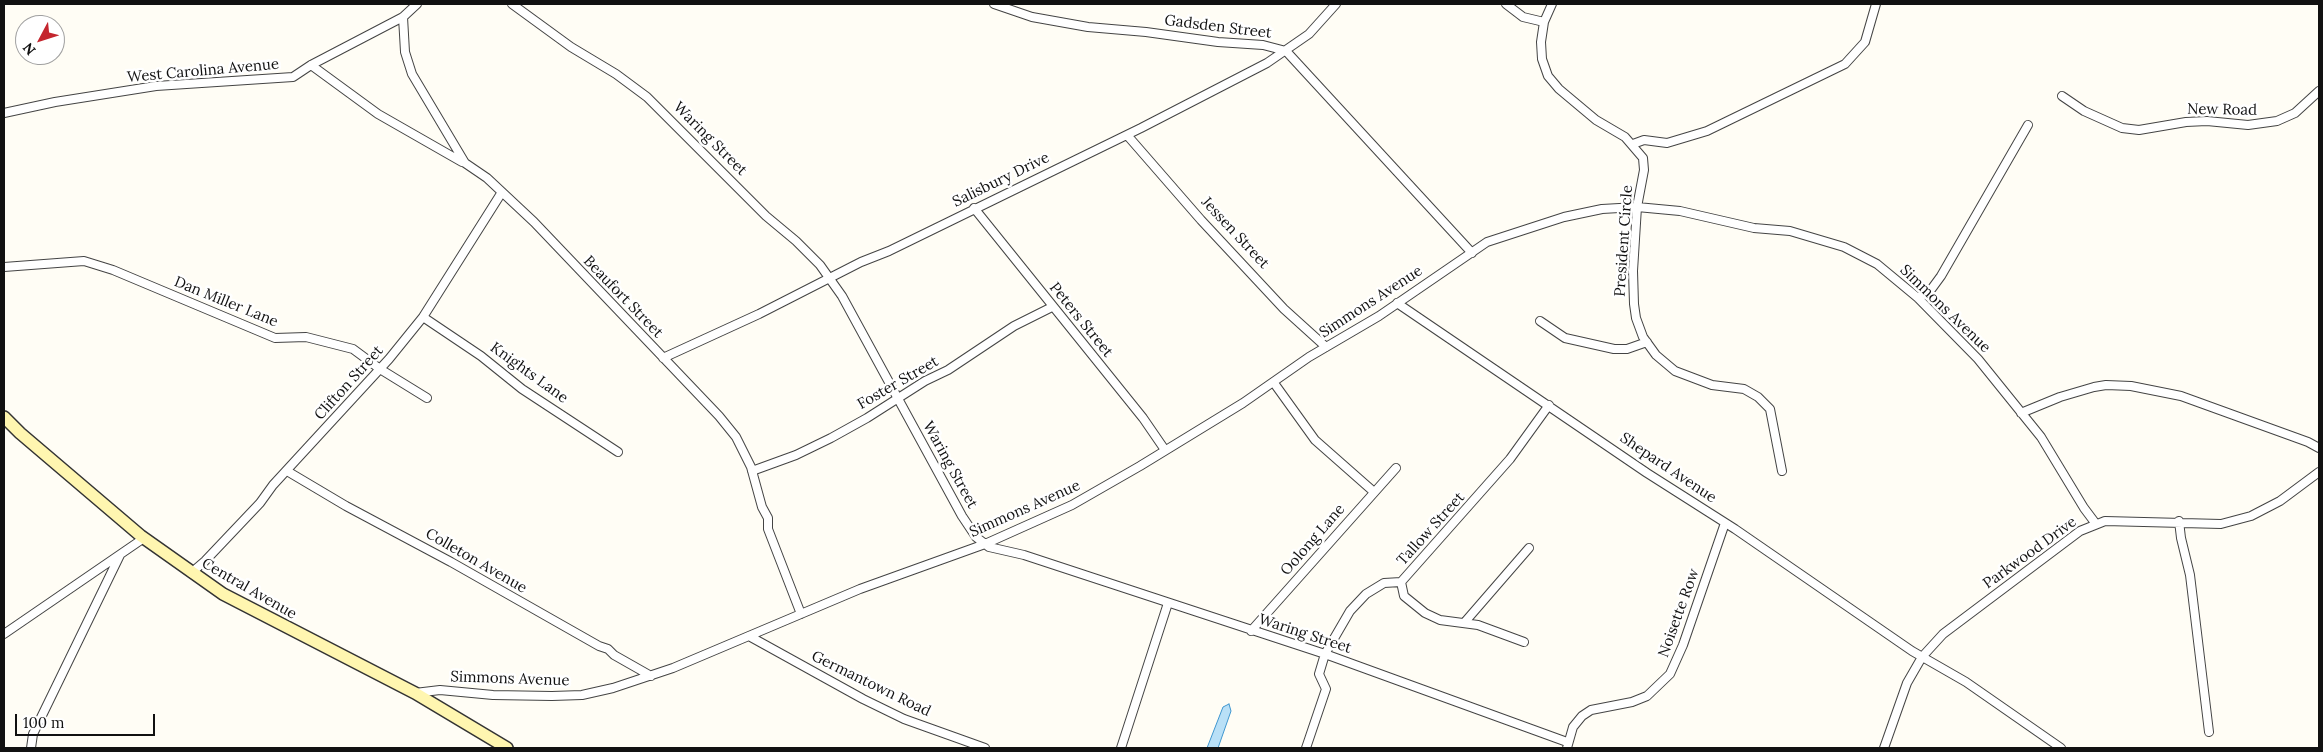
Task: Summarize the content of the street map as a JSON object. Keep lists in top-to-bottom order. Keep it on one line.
{"streets":{"street":["Gadsden Street","West Carolina Avenue","New Road","Waring Street","Salisbury Drive","Jessen Street","President Circle","Beaufort Street","Dan Miller Lane","Simmons Avenue","Peters Street","Knights Lane","Clifton Street","Foster Street","Shepard Avenue","Tallow Street","Oolong Lane","Parkwood Drive","Colleton Avenue","Central Avenue","Noisette Row","Germantown Road"]},"crossings":[["Gadsden Street","Salisbury Drive"],["Gadsden Street","Simmons Avenue"],["West Carolina Avenue","Beaufort Street"],["Waring Street","Salisbury Drive"],["Waring Street","Simmons Avenue"],["Waring Street","Foster Street"],["Waring Street","Tallow Street"],["Waring Street","Oolong Lane"],["Waring Street","Noisette Row"],["Salisbury Drive","Jessen Street"],["Salisbury Drive","Beaufort Street"],["Salisbury Drive","Peters Street"],["Jessen Street","Simmons Avenue"],["President Circle","Simmons Avenue"],["Beaufort Street","Simmons Avenue"],["Beaufort Street","Clifton Street"],["Beaufort Street","Foster Street"],["Dan Miller Lane","Clifton Street"],["Simmons Avenue","Peters Street"],["Simmons Avenue","Shepard Avenue"],["Simmons Avenue","Parkwood Drive"],["Simmons Avenue","Colleton Avenue"],["Simmons Avenue","Central Avenue"],["Simmons Avenue","Germantown Road"],["Peters Street","Foster Street"],["Knights Lane","Clifton Street"],["Clifton Street","Colleton Avenue"],["Clifton Street","Central Avenue"],["Shepard Avenue","Tallow Street"],["Shepard Avenue","Parkwood Drive"],["Shepard Avenue","Noisette Row"]],"scale_bar":"100 m","north":"bottom left"}
